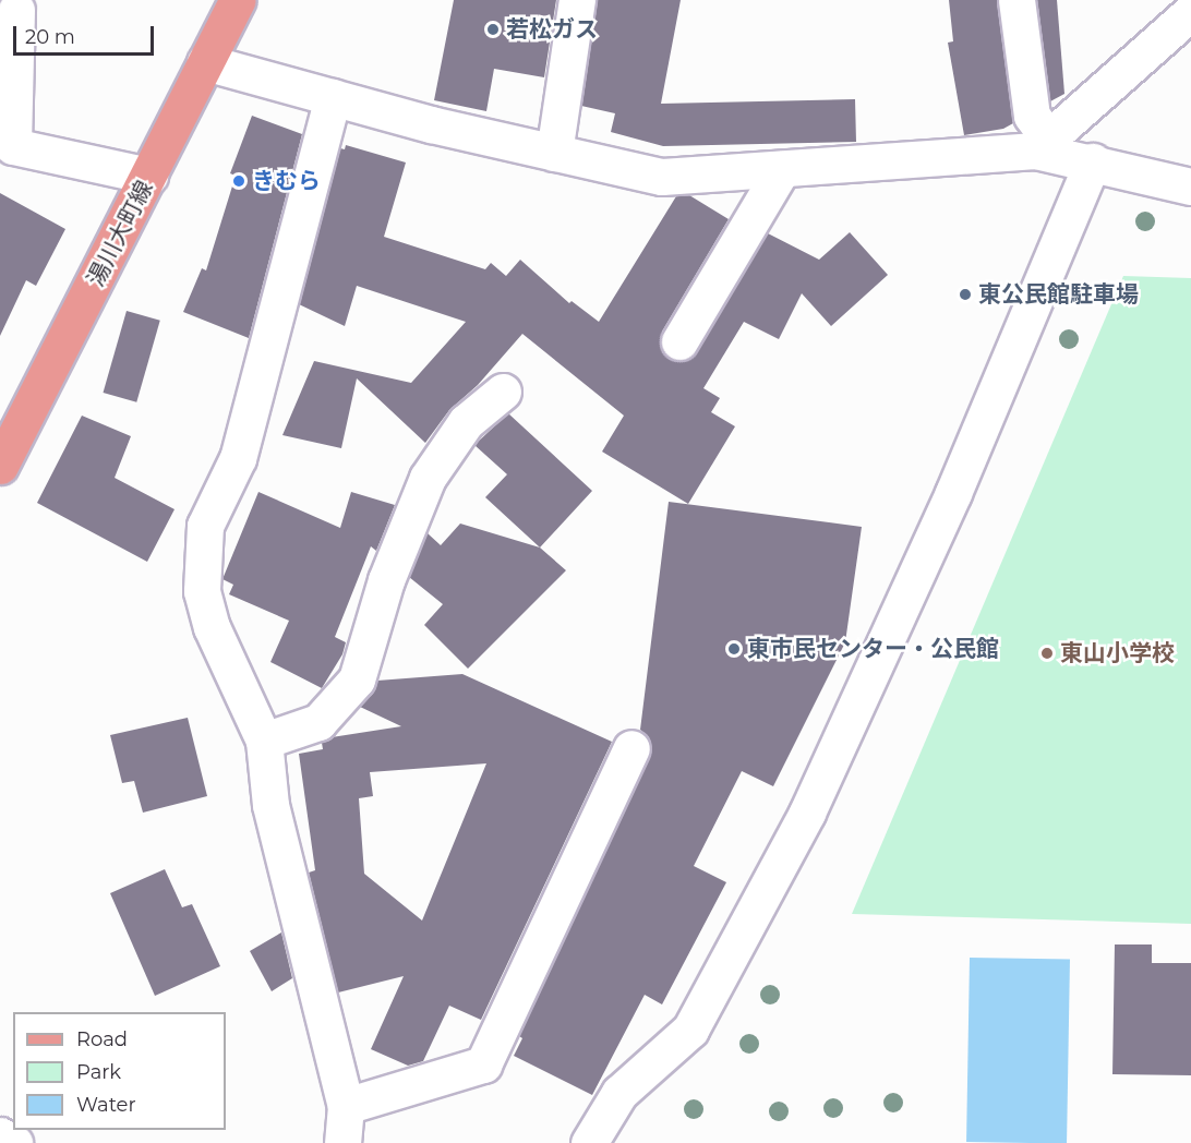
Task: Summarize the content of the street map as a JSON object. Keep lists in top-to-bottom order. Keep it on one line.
{"streets":{"main road":["湯川大町線"]},"places":["若松ガス","きむら","東公民館駐車場","東市民センター・公民館","東山小学校"],"legend":["Road","Park","Water"],"scale_bar":"20 m"}
